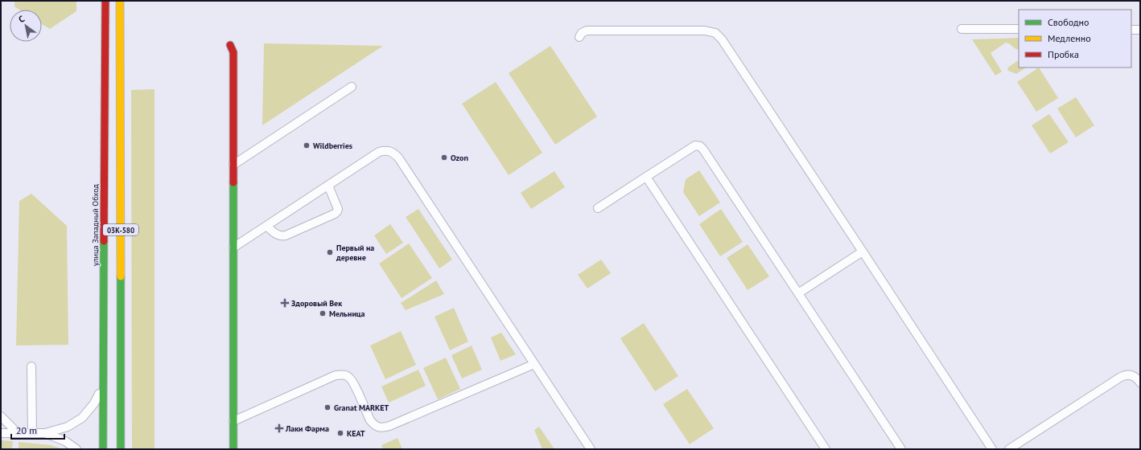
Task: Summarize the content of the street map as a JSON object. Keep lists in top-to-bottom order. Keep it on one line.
{"streets":{"main road":["улица Западный Обход","03К-580"]},"places":{"other":["Wildberries","Ozon","Первый на деревне","Мельница","Granat MARKET","КЕАТ"],"health":["Здоровый Век","Лаки Фарма"]},"legend":["Свободно","Медленно","Пробка"],"scale_bar":"20 m","north":"top left"}
